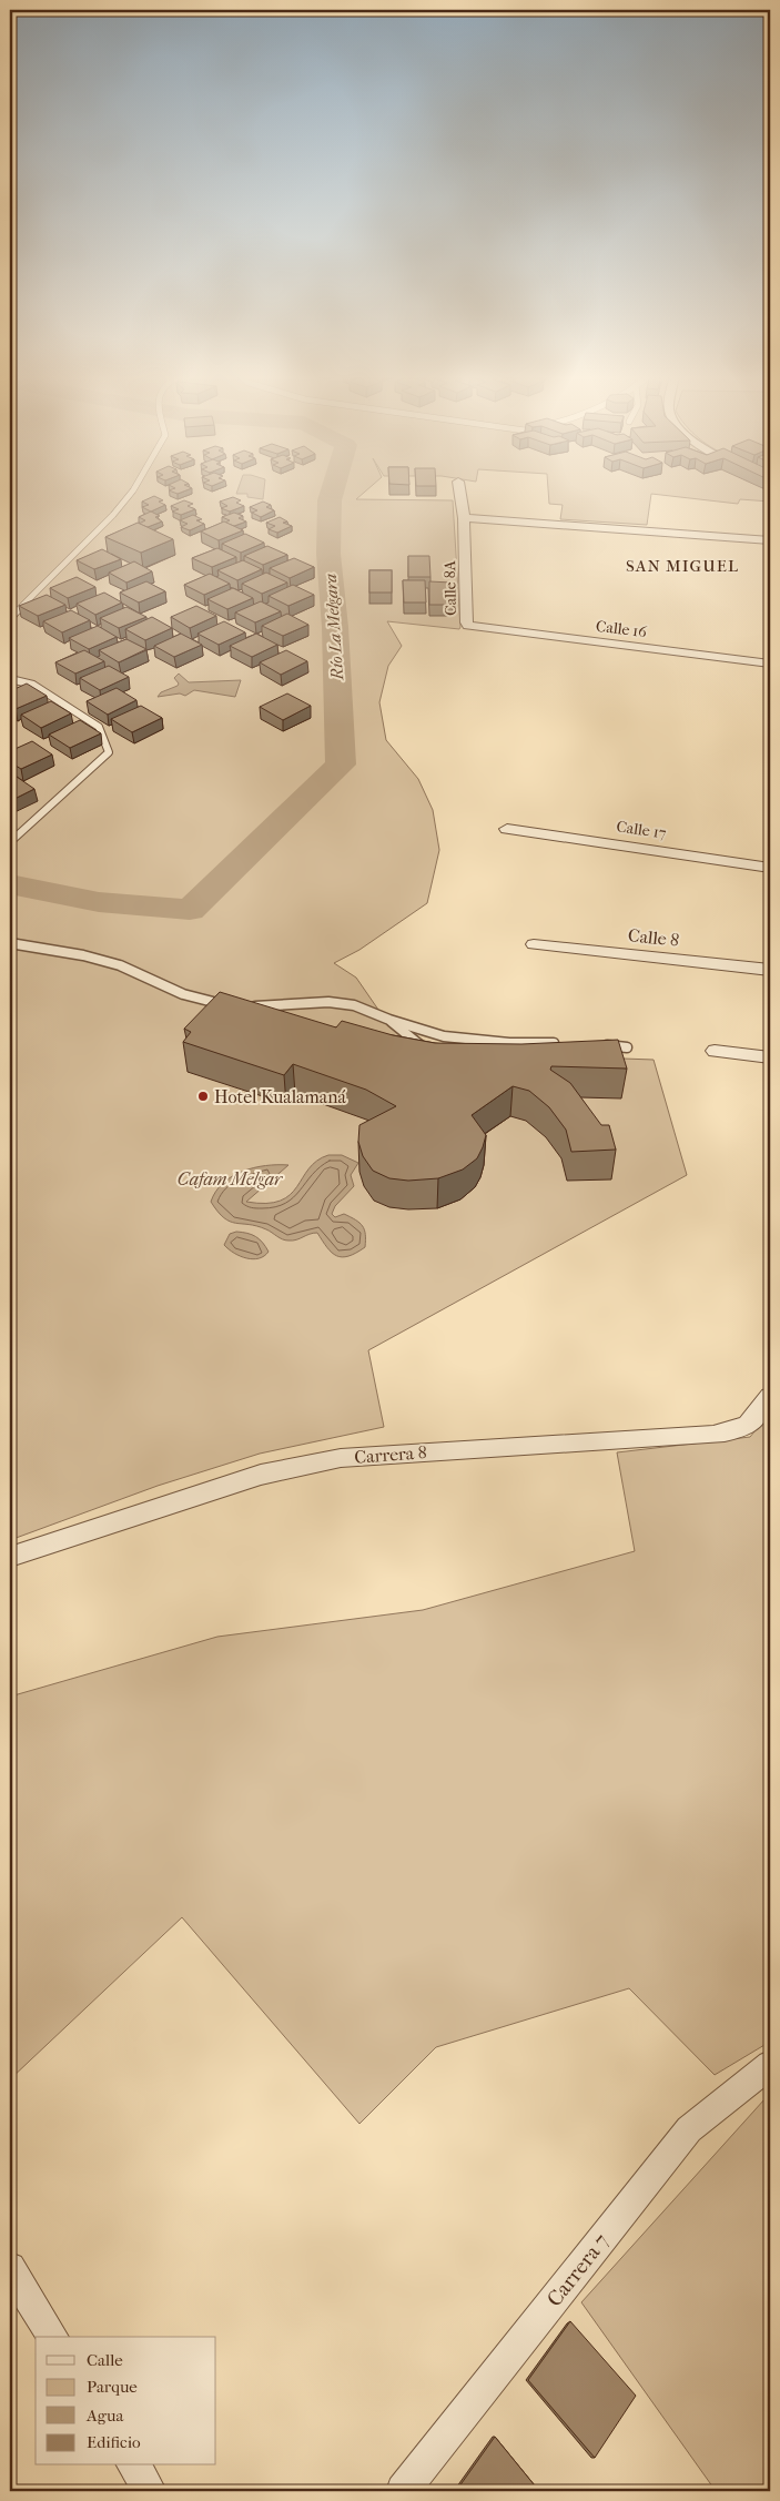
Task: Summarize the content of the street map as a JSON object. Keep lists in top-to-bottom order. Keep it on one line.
{"streets":{"street":["Calle 8A","Calle 16","Calle 17","Calle 8","Carrera 8","Carrera 7"]},"crossings":[["Calle 8A","Calle 16"]],"districts":["SAN MIGUEL"],"water":["Río La Melgara"],"parks":["Cafam Melgar"],"places":["Hotel Kualamaná"],"legend":["Calle","Parque","Agua","Edificio"]}
